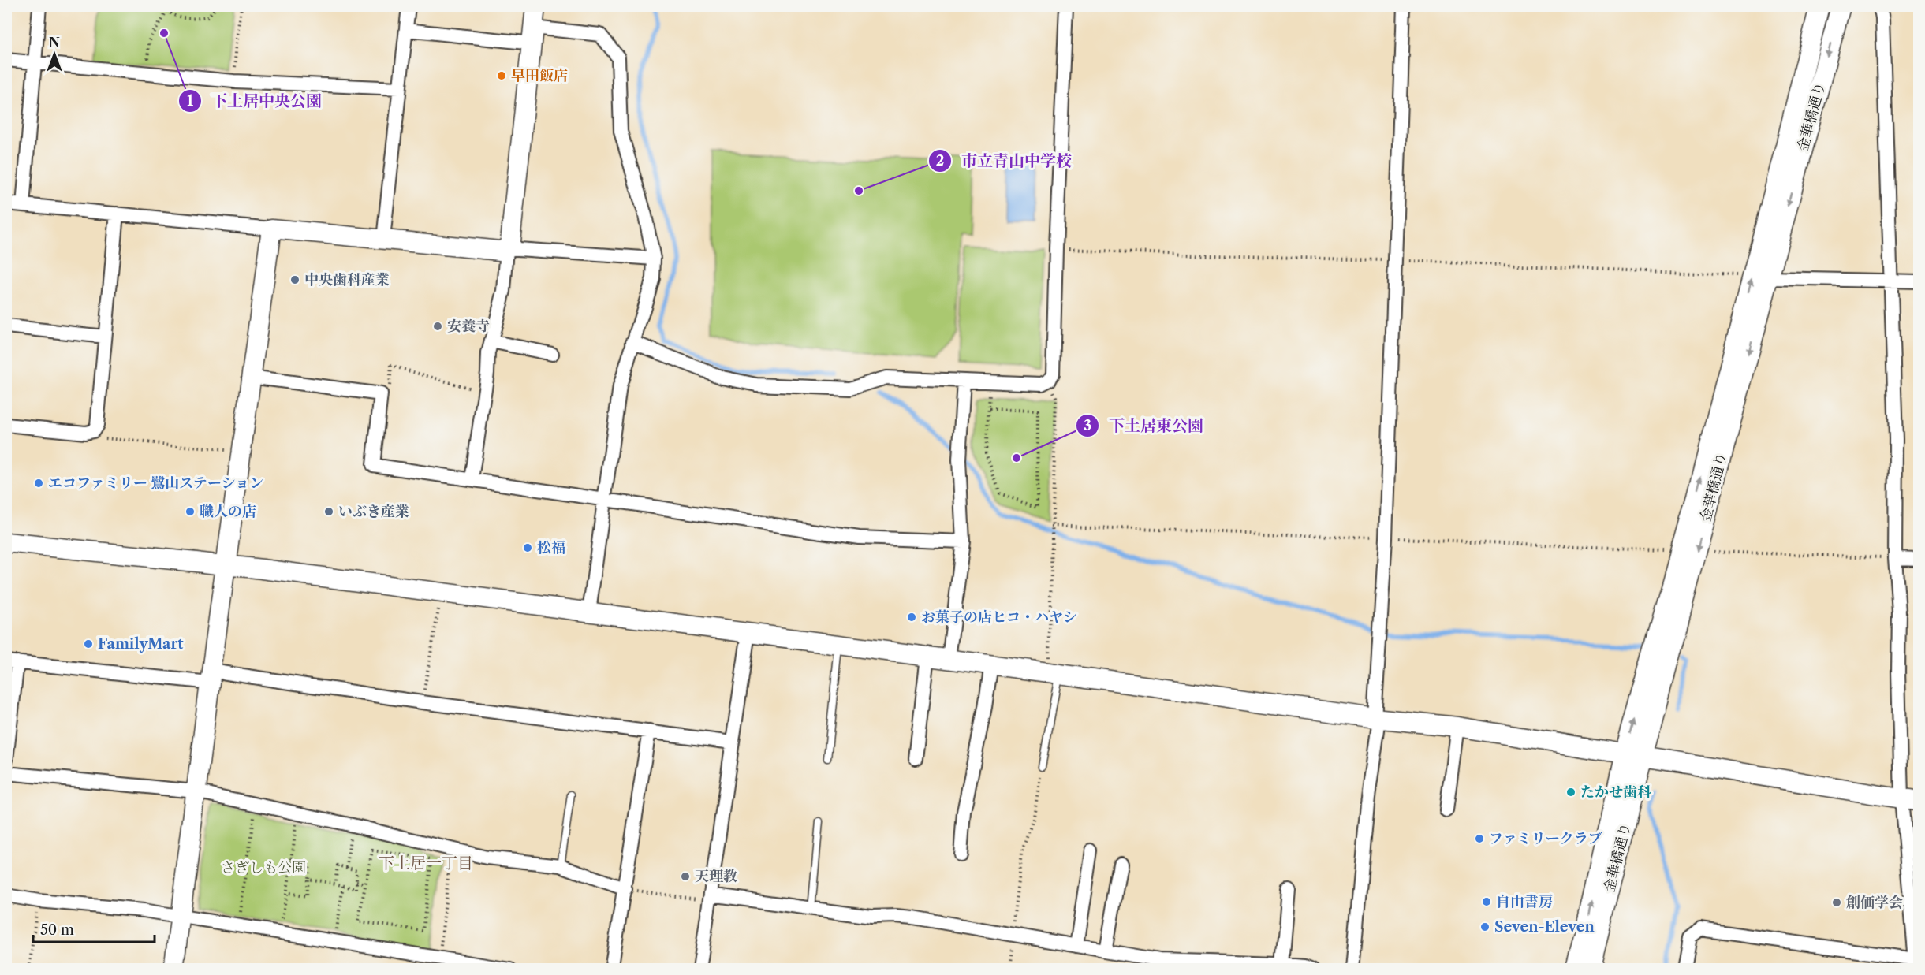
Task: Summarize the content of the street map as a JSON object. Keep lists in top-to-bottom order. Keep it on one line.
{"streets":{"street":["金華橋通り"]},"districts":["下土居一丁目"],"parks":["さぎしも公園"],"places":["下土居中央公園","早田飯店","市立青山中学校","中央歯科産業","安養寺","下土居東公園","エコファミリー 鷺山ステーション","職人の店","いぶき産業","松福","お菓子の店ヒコ・ハヤシ","FamilyMart","たかせ歯科","ファミリークラブ","天理教","自由書房","創価学会","Seven-Eleven"],"scale_bar":"50 m","north":"top"}
